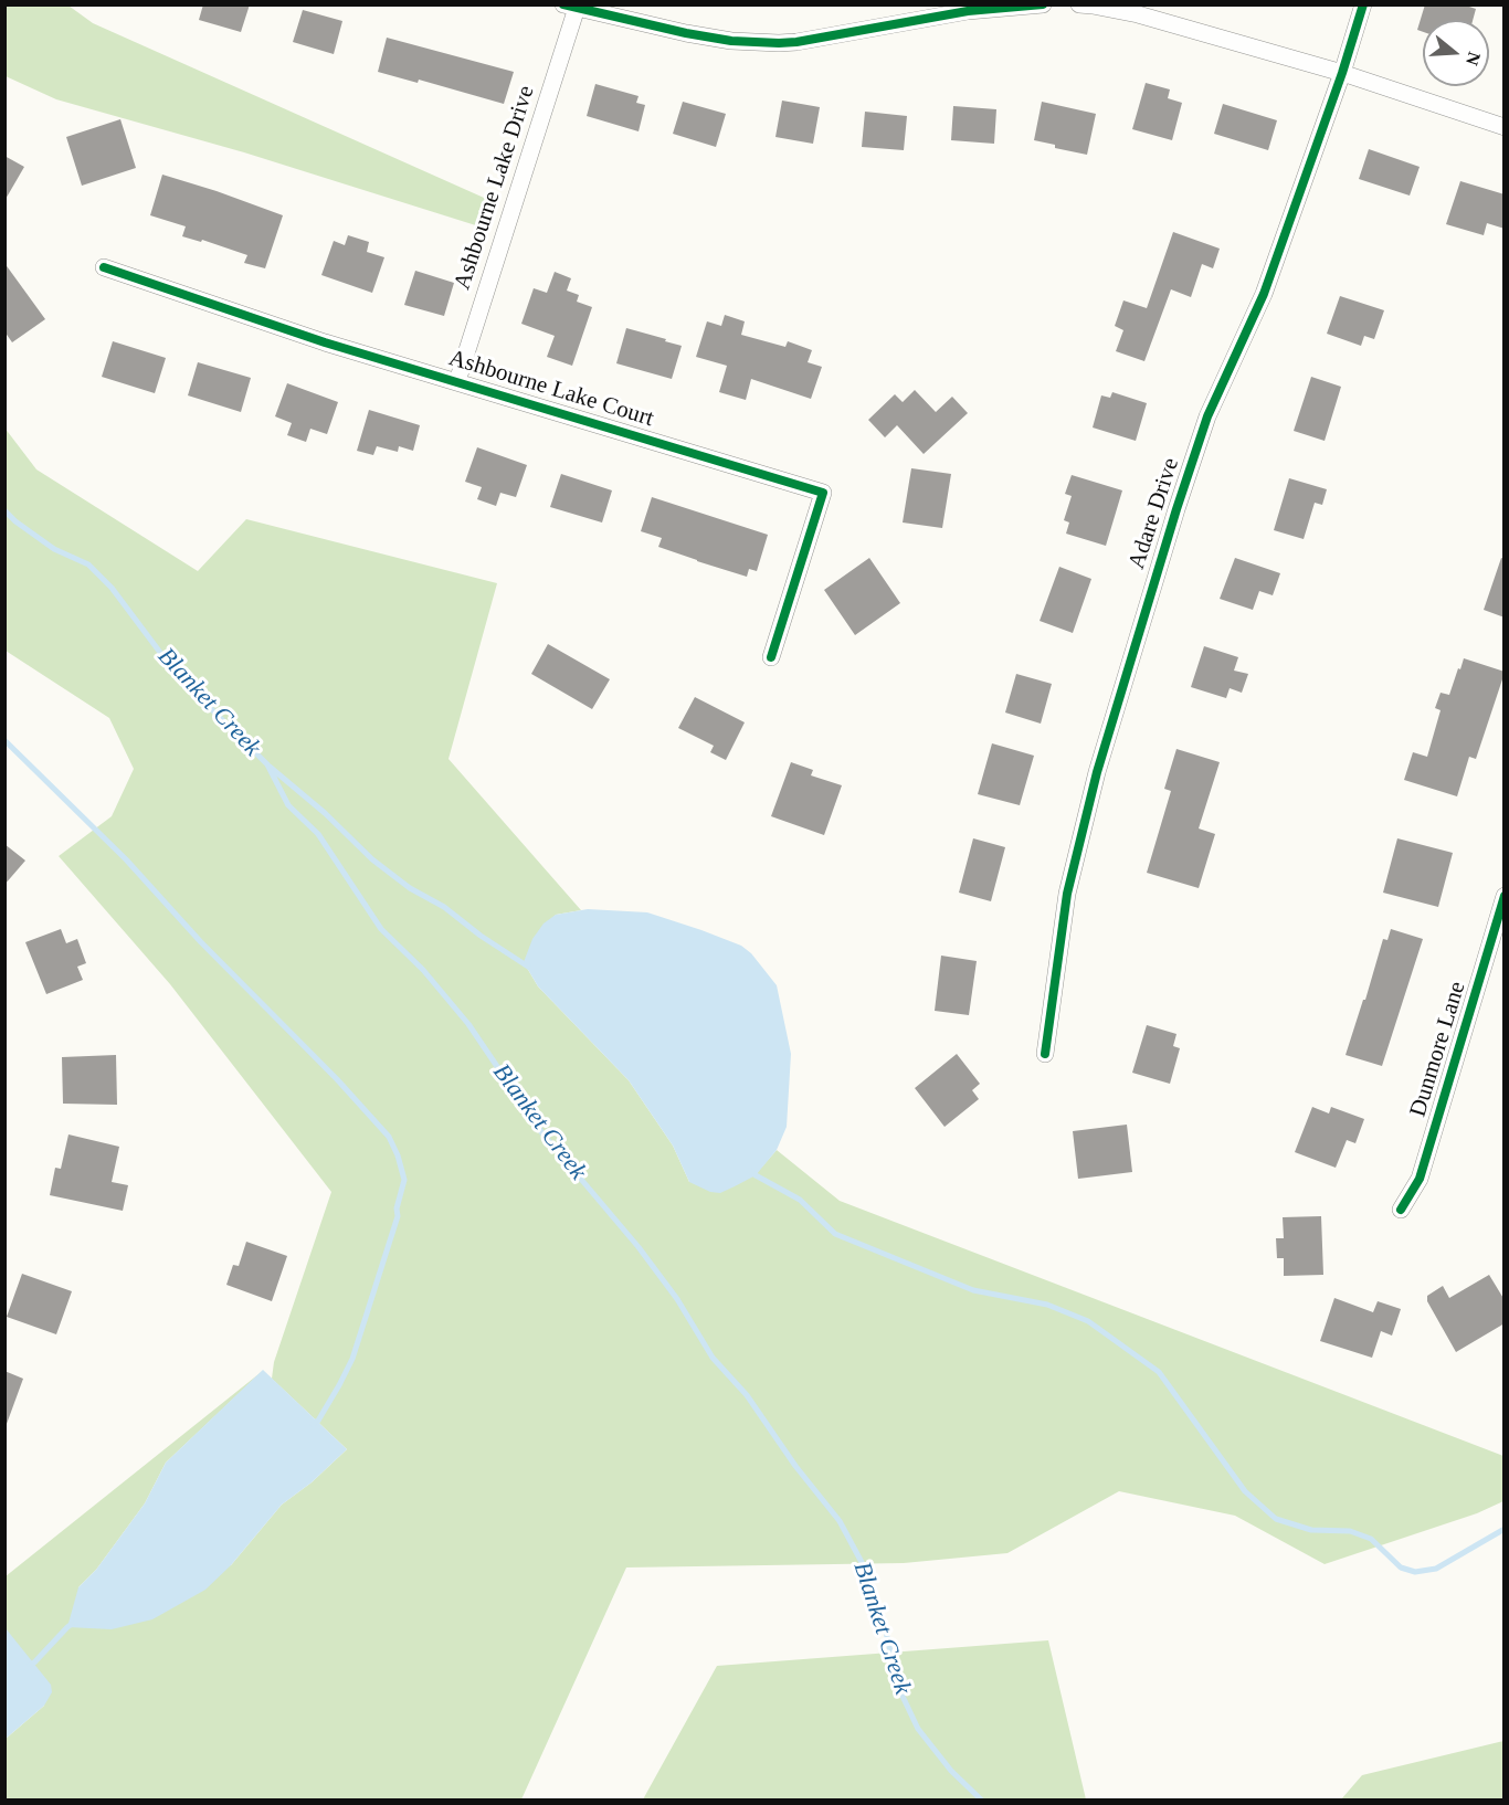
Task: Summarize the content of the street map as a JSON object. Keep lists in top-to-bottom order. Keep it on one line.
{"streets":{"street":["Ashbourne Lake Drive","Ashbourne Lake Court","Adare Drive","Dunmore Lane"]},"crossings":[["Ashbourne Lake Drive","Ashbourne Lake Court"]],"water":["Blanket Creek"],"north":"right"}
